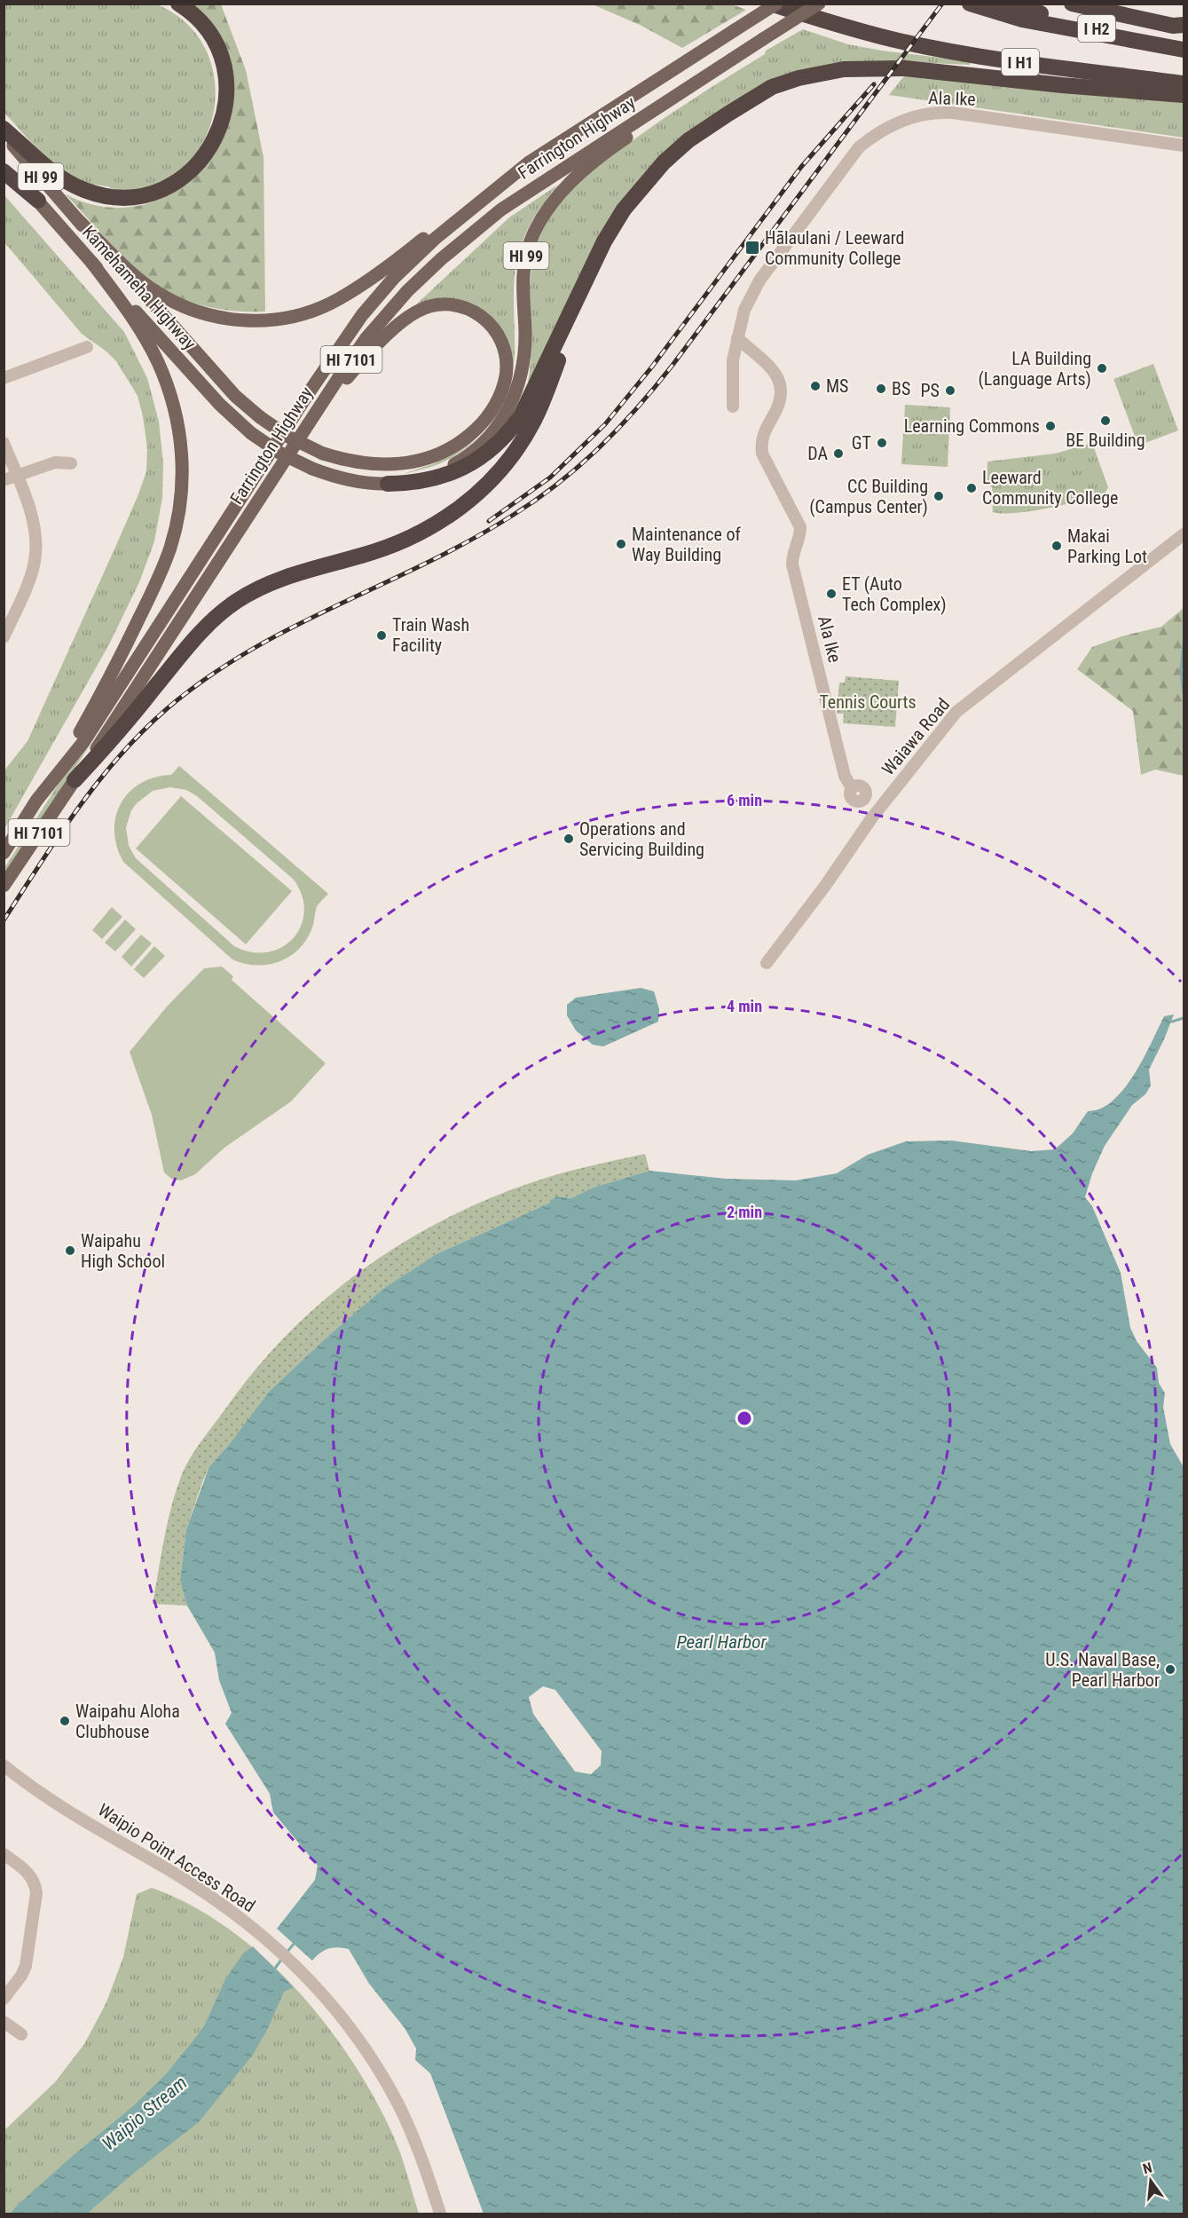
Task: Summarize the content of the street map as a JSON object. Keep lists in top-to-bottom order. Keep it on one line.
{"streets":{"highway":["I H2","I H1"],"main road":["Farrington Highway","HI 99","Kamehameha Highway","HI 7101"],"street":["Ala Ike","Waiawa Road","Waipio Point Access Road"]},"crossings":[["I H2","I H1"],["Farrington Highway","HI 99"],["HI 99","Kamehameha Highway"]],"water":["Pearl Harbor","Waipio Stream"],"parks":["Tennis Courts"],"places":{"transit":["Hālaulani / Leeward Community College"],"other":["LA Building (Language Arts)","MS","BS","PS","BE Building","Learning Commons","GT","DA","Leeward Community College","CC Building (Campus Center)","Maintenance of Way Building","Makai Parking Lot","ET (Auto Tech Complex)","Train Wash Facility","Operations and Servicing Building","Waipahu High School","U.S. Naval Base, Pearl Harbor","Waipahu Aloha Clubhouse"]},"north":"top","rings":["6 min","4 min","2 min"]}
